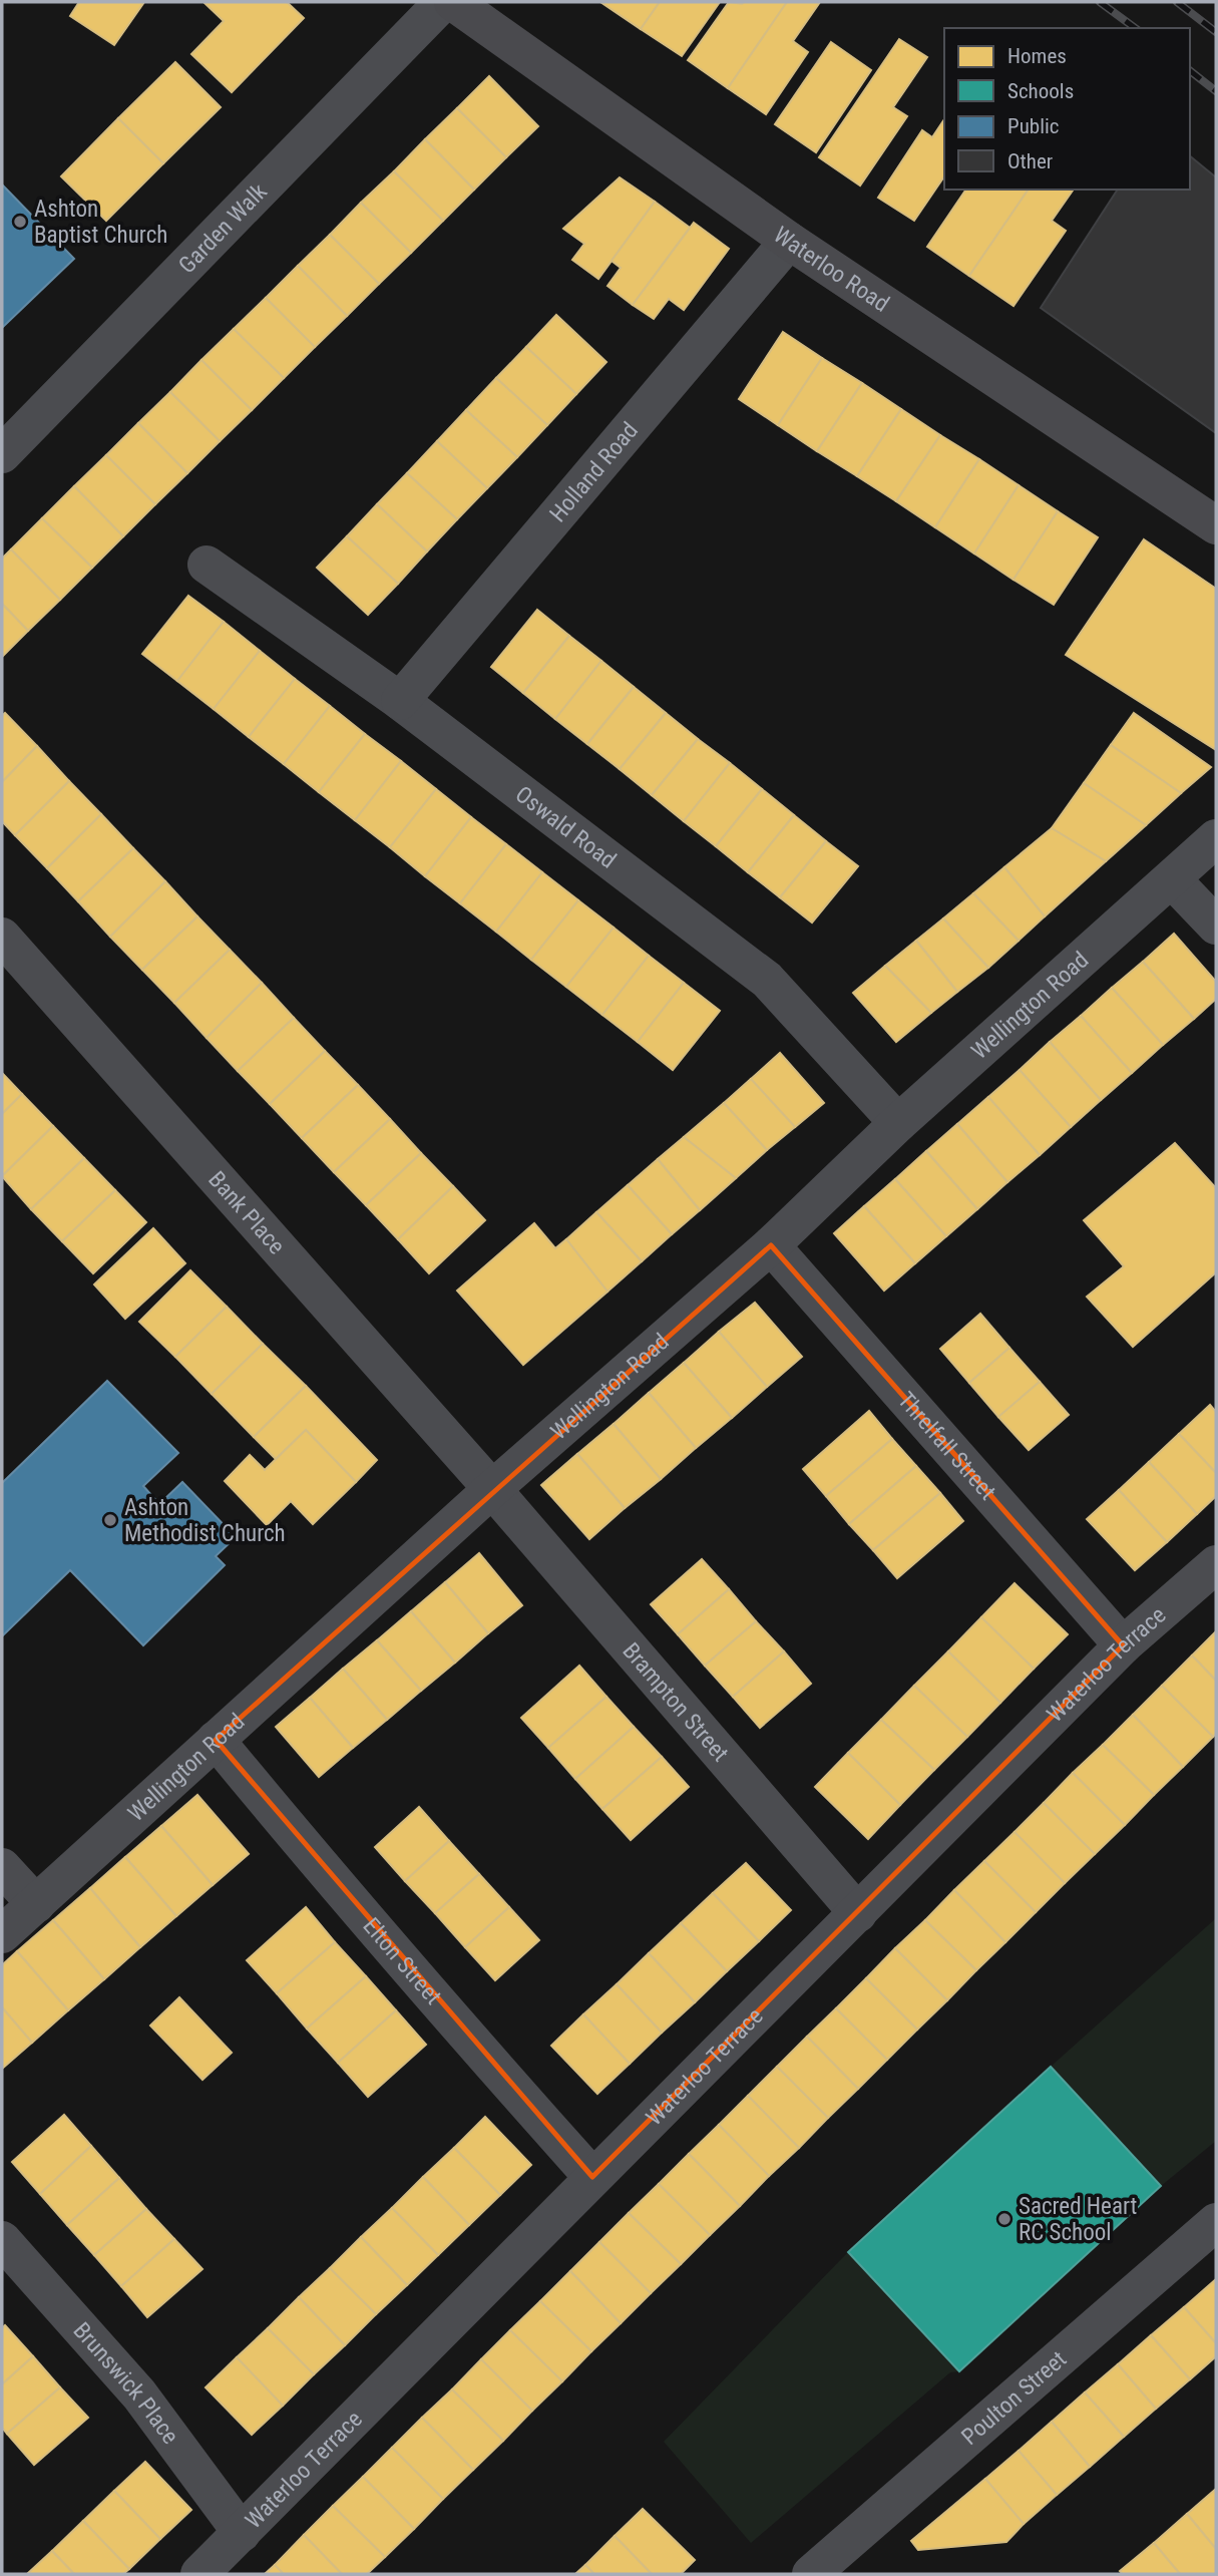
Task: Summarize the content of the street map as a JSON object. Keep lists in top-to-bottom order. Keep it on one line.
{"streets":{"street":["Garden Walk","Waterloo Road","Holland Road","Oswald Road","Wellington Road","Bank Place","Threlfall Street","Waterloo Terrace","Brampton Street","Elton Street","Brunswick Place","Poulton Street"]},"crossings":[["Waterloo Road","Holland Road"],["Holland Road","Oswald Road"],["Oswald Road","Wellington Road"],["Wellington Road","Bank Place"],["Wellington Road","Threlfall Street"],["Wellington Road","Brampton Street"],["Wellington Road","Elton Street"],["Bank Place","Brampton Street"],["Threlfall Street","Waterloo Terrace"],["Waterloo Terrace","Brampton Street"],["Waterloo Terrace","Elton Street"],["Waterloo Terrace","Brunswick Place"]],"places":["Ashton Baptist Church","Ashton Methodist Church","Sacred Heart RC School"],"legend":["Homes","Schools","Public","Other"]}
